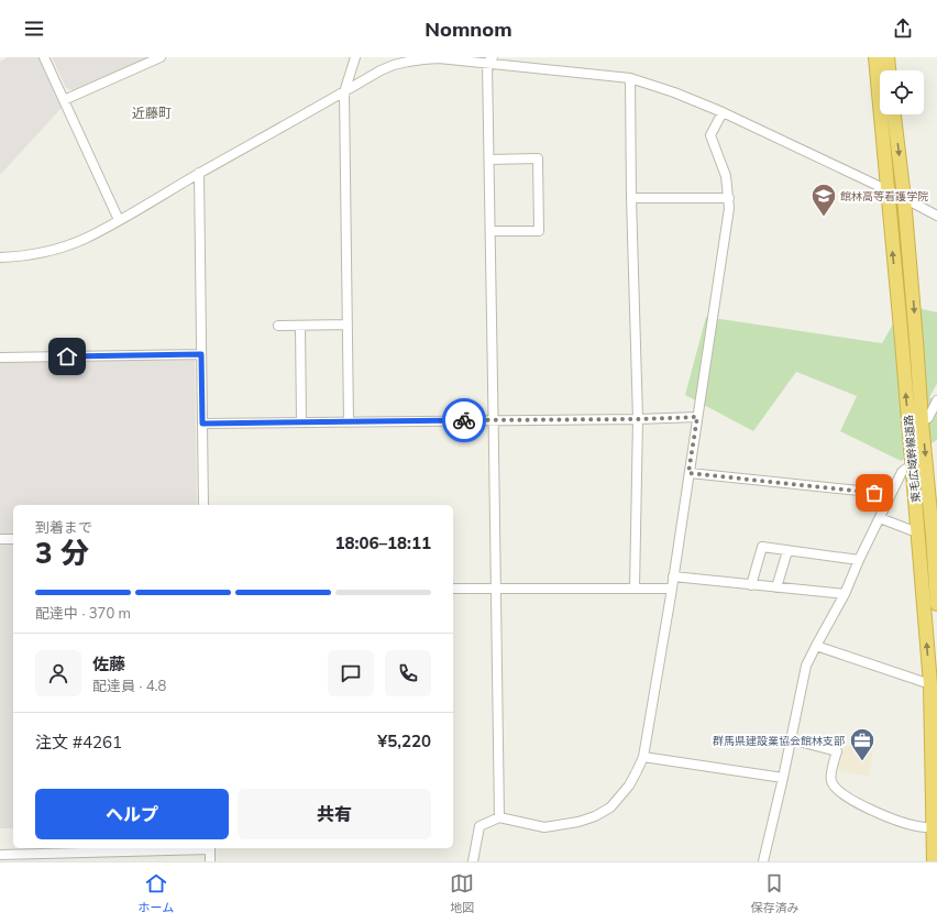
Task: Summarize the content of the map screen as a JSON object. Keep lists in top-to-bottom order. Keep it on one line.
{"streets":{"highway":["東毛広域幹線道路"]},"districts":["近藤町"],"places":{"school or university":["館林高等看護学院"],"office":["群馬県建設業協会館林支部"]},"page":{"header":"Nomnom","heading":["3 分","到着まで","18:06–18:11"],"panel":["佐藤","配達員 · 4.8","注文 #4261","¥5,220"],"bar":"配達中 · 370 m","buttons":["ヘルプ","共有"],"tabs":["ホーム","地図","保存済み"]}}
